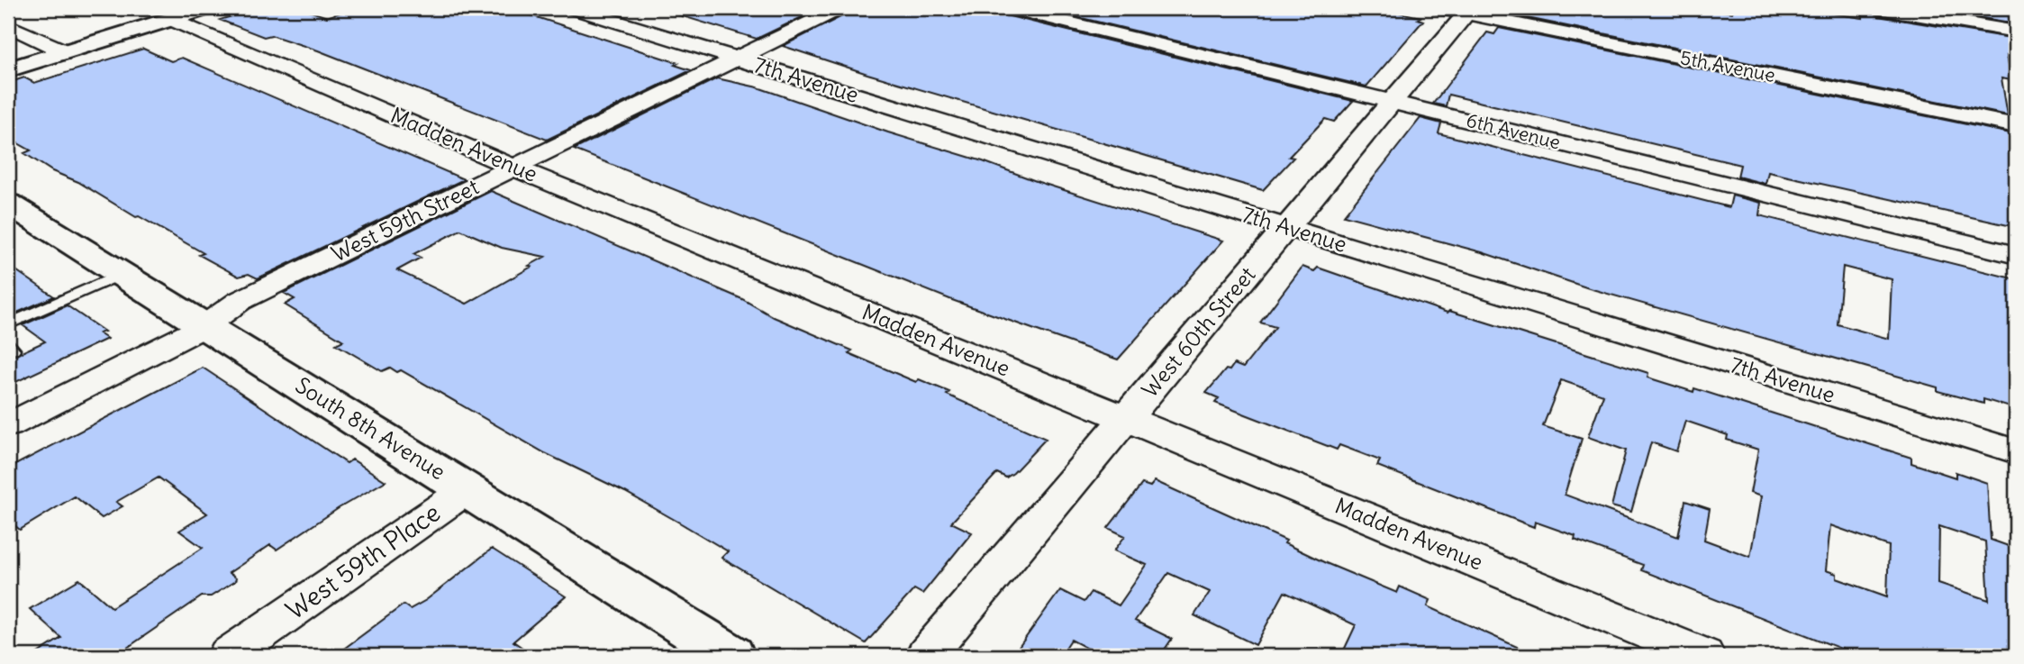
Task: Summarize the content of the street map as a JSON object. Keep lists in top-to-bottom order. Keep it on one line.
{"streets":{"street":["5th Avenue","7th Avenue","6th Avenue","Madden Avenue","West 59th Street","West 60th Street","South 8th Avenue","West 59th Place"]},"crossings":[["5th Avenue","West 60th Street"],["7th Avenue","West 59th Street"],["7th Avenue","West 60th Street"],["6th Avenue","West 60th Street"],["Madden Avenue","West 59th Street"],["Madden Avenue","West 60th Street"],["West 59th Street","South 8th Avenue"],["South 8th Avenue","West 59th Place"]]}
